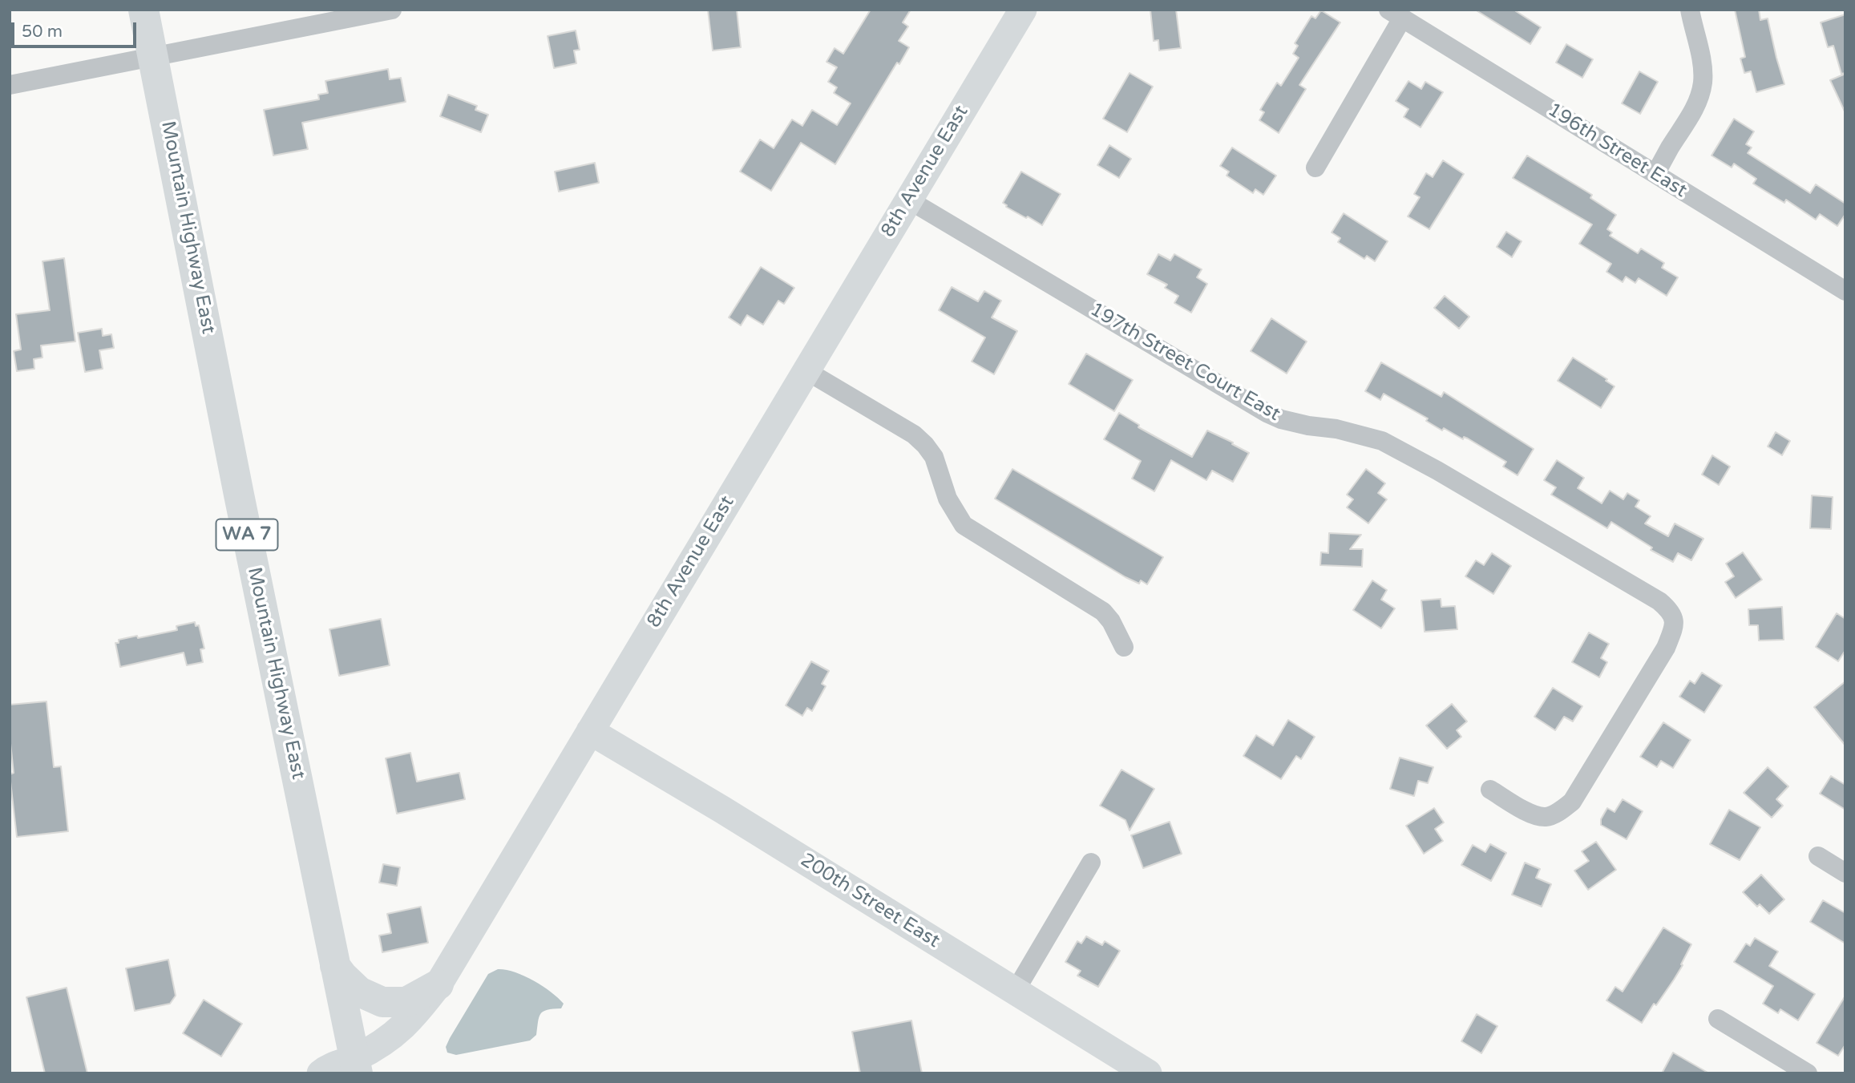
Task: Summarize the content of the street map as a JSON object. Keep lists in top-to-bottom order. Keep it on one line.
{"streets":{"main road":["Mountain Highway East","WA 7"],"street":["196th Street East","8th Avenue East","197th Street Court East","200th Street East"]},"crossings":[["8th Avenue East","Mountain Highway East"],["8th Avenue East","197th Street Court East"],["8th Avenue East","200th Street East"]],"scale_bar":"50 m"}
